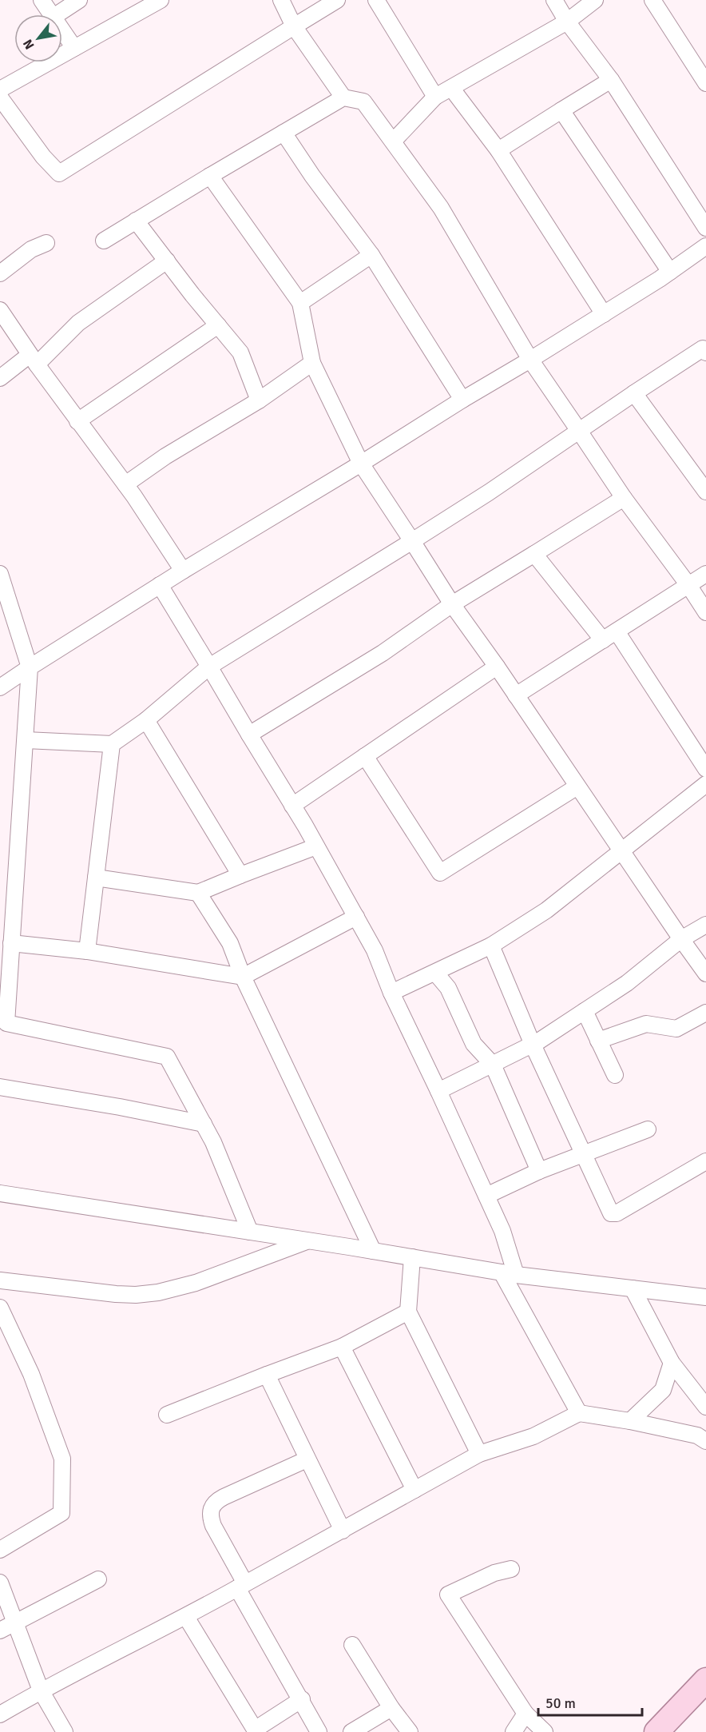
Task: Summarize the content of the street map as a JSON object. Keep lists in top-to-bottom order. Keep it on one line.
{"scale_bar":"50 m","north":"bottom left"}
